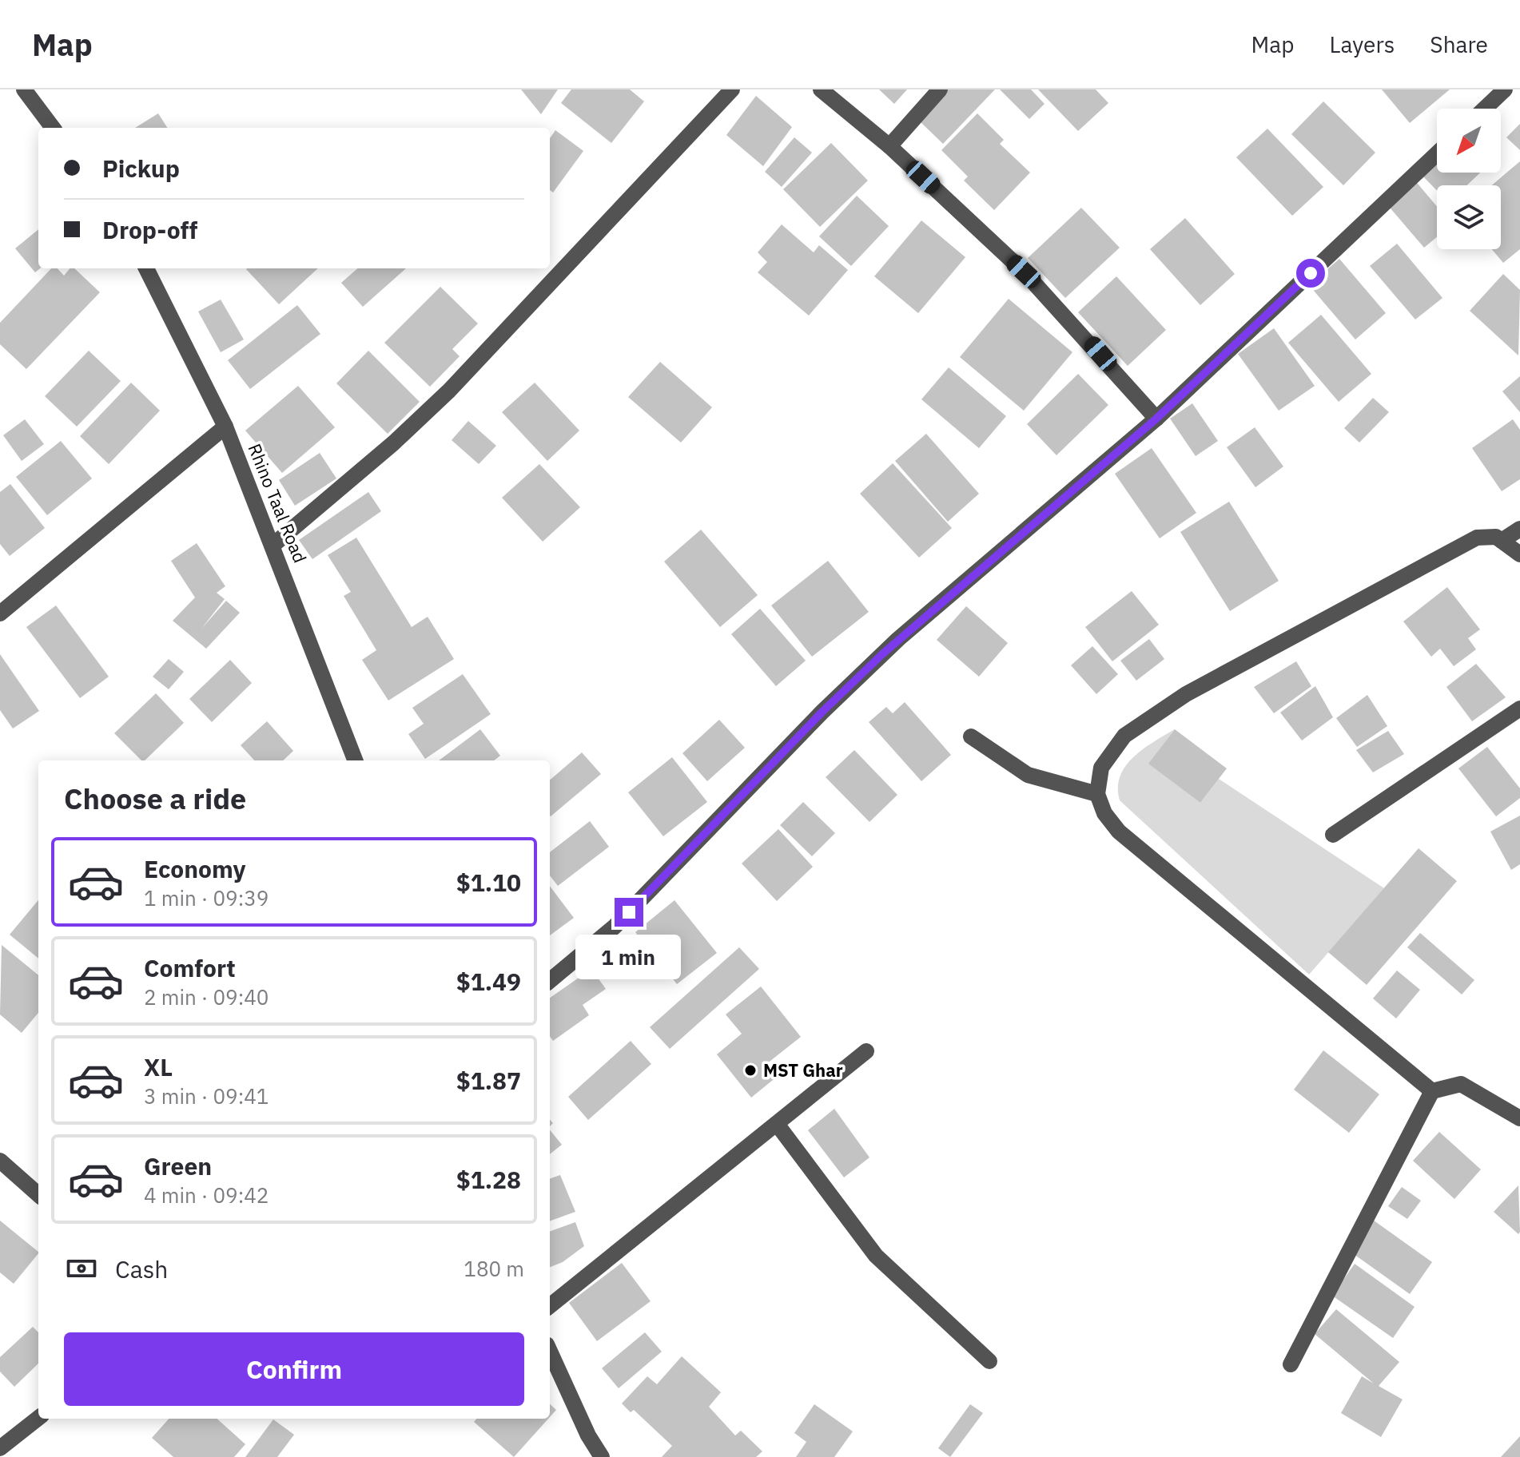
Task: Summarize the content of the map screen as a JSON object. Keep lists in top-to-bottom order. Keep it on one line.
{"streets":{"street":["Rhino Taal Road"]},"places":["MST Ghar"],"north":"bottom left","page":{"header":"Map","nav":["Map","Layers","Share"],"banner":["Pickup","Drop-off"],"heading":"Choose a ride","list":[{"name":"Economy","note":"1 min · 09:39","value":"$1.10"},{"name":"Comfort","note":"2 min · 09:40","value":"$1.49"},{"name":"XL","note":"3 min · 09:41","value":"$1.87"},{"name":"Green","note":"4 min · 09:42","value":"$1.28"}],"bubble":"1 min","pay":["Cash","180 m"],"buttons":"Confirm"}}
